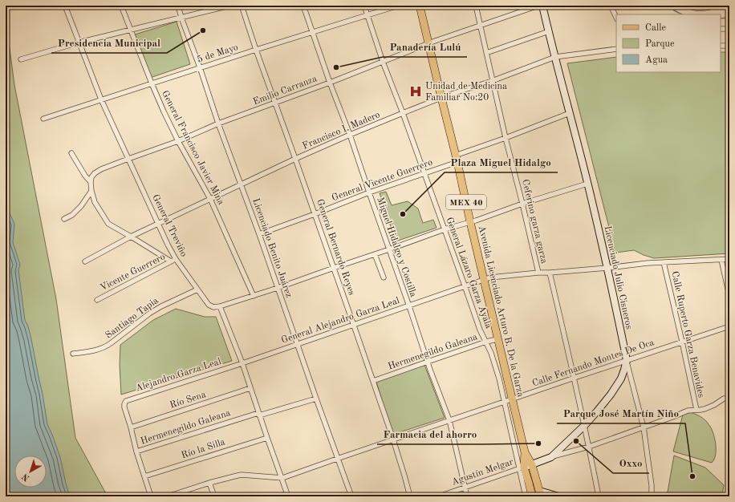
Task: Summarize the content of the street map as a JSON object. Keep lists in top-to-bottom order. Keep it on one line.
{"streets":{"main road":["MEX 40","Avenida Licenciado Arturo B. De la Garza"],"street":["5 de Mayo","Emilio Carranza","Francisco I. Madero","General Francisco Javier Mina","General Vicente Guerrero","Ceferino garza garza","General Treviño","General Bernardo Reyes","Miguel Hidalgo y Costilla","Licenciado Benito Juárez","Vicente Guerrero","General Lázaro Garza Ayala","Licenciado Julio Cisneros","Santiago Tapia","General Alejandro Garza Leal","Calle Ruperto Garza Benavides","Hermenegildo Galeana","Calle Fernando Montes De Oca","Alejandro Garza Leal","Río Sena","Río la Silla","Agustín Melgar"]},"crossings":[["5 de Mayo","General Francisco Javier Mina"],["5 de Mayo","General Treviño"],["5 de Mayo","General Bernardo Reyes"],["5 de Mayo","Miguel Hidalgo y Costilla"],["5 de Mayo","Licenciado Benito Juárez"],["5 de Mayo","General Lázaro Garza Ayala"],["Emilio Carranza","General Francisco Javier Mina"],["Emilio Carranza","Ceferino garza garza"],["Emilio Carranza","General Treviño"],["Emilio Carranza","General Bernardo Reyes"],["Emilio Carranza","Miguel Hidalgo y Costilla"],["Emilio Carranza","Licenciado Benito Juárez"],["Emilio Carranza","General Lázaro Garza Ayala"],["Emilio Carranza","Avenida Licenciado Arturo B. De la Garza"],["Francisco I. Madero","General Francisco Javier Mina"],["Francisco I. Madero","Ceferino garza garza"],["Francisco I. Madero","General Treviño"],["Francisco I. Madero","General Bernardo Reyes"],["Francisco I. Madero","Miguel Hidalgo y Costilla"],["Francisco I. Madero","Licenciado Benito Juárez"],["Francisco I. Madero","General Lázaro Garza Ayala"],["Francisco I. Madero","Licenciado Julio Cisneros"],["Francisco I. Madero","Avenida Licenciado Arturo B. De la Garza"],["General Vicente Guerrero","Ceferino garza garza"],["General Vicente Guerrero","General Bernardo Reyes"],["General Vicente Guerrero","Miguel Hidalgo y Costilla"],["General Vicente Guerrero","Licenciado Benito Juárez"],["General Vicente Guerrero","General Lázaro Garza Ayala"],["General Vicente Guerrero","Licenciado Julio Cisneros"],["General Vicente Guerrero","Avenida Licenciado Arturo B. De la Garza"],["Ceferino garza garza","Licenciado Julio Cisneros"],["Ceferino garza garza","General Alejandro Garza Leal"],["Ceferino garza garza","Calle Fernando Montes De Oca"],["General Treviño","Vicente Guerrero"],["General Treviño","Santiago Tapia"],["General Bernardo Reyes","General Alejandro Garza Leal"],["General Bernardo Reyes","Hermenegildo Galeana"],["General Bernardo Reyes","Calle Fernando Montes De Oca"],["Miguel Hidalgo y Costilla","General Alejandro Garza Leal"],["Miguel Hidalgo y Costilla","Hermenegildo Galeana"],["Miguel Hidalgo y Costilla","Calle Fernando Montes De Oca"],["Miguel Hidalgo y Costilla","Agustín Melgar"],["Licenciado Benito Juárez","General Alejandro Garza Leal"],["Licenciado Benito Juárez","Hermenegildo Galeana"],["Licenciado Benito Juárez","Calle Fernando Montes De Oca"],["General Lázaro Garza Ayala","Avenida Licenciado Arturo B. De la Garza"],["General Lázaro Garza Ayala","General Alejandro Garza Leal"],["General Lázaro Garza Ayala","Hermenegildo Galeana"],["General Lázaro Garza Ayala","Calle Fernando Montes De Oca"],["General Lázaro Garza Ayala","Agustín Melgar"],["Licenciado Julio Cisneros","Avenida Licenciado Arturo B. De la Garza"],["Licenciado Julio Cisneros","General Alejandro Garza Leal"],["Licenciado Julio Cisneros","Calle Fernando Montes De Oca"],["Licenciado Julio Cisneros","Agustín Melgar"],["Avenida Licenciado Arturo B. De la Garza","General Alejandro Garza Leal"],["Avenida Licenciado Arturo B. De la Garza","Hermenegildo Galeana"],["Avenida Licenciado Arturo B. De la Garza","Calle Fernando Montes De Oca"],["Avenida Licenciado Arturo B. De la Garza","Agustín Melgar"],["General Alejandro Garza Leal","Calle Ruperto Garza Benavides"],["General Alejandro Garza Leal","Alejandro Garza Leal"],["Calle Ruperto Garza Benavides","Calle Fernando Montes De Oca"],["Alejandro Garza Leal","Río Sena"]],"places":{"other":["Presidencia Municipal","Panadería Lulú","Plaza Miguel Hidalgo","Oxxo","Farmacia del ahorro","Parque José Martín Niño"],"hospital":["Unidad de Medicina Familiar No:20"]},"legend":["Calle","Parque","Agua"],"north":"bottom left"}
